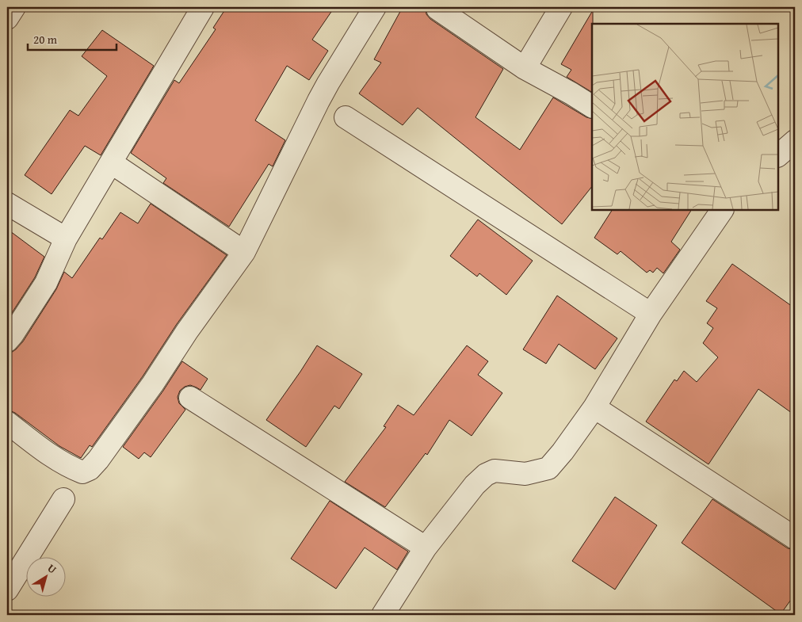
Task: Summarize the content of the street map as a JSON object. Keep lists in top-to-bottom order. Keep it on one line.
{"scale_bar":"20 m","north":"top right"}
